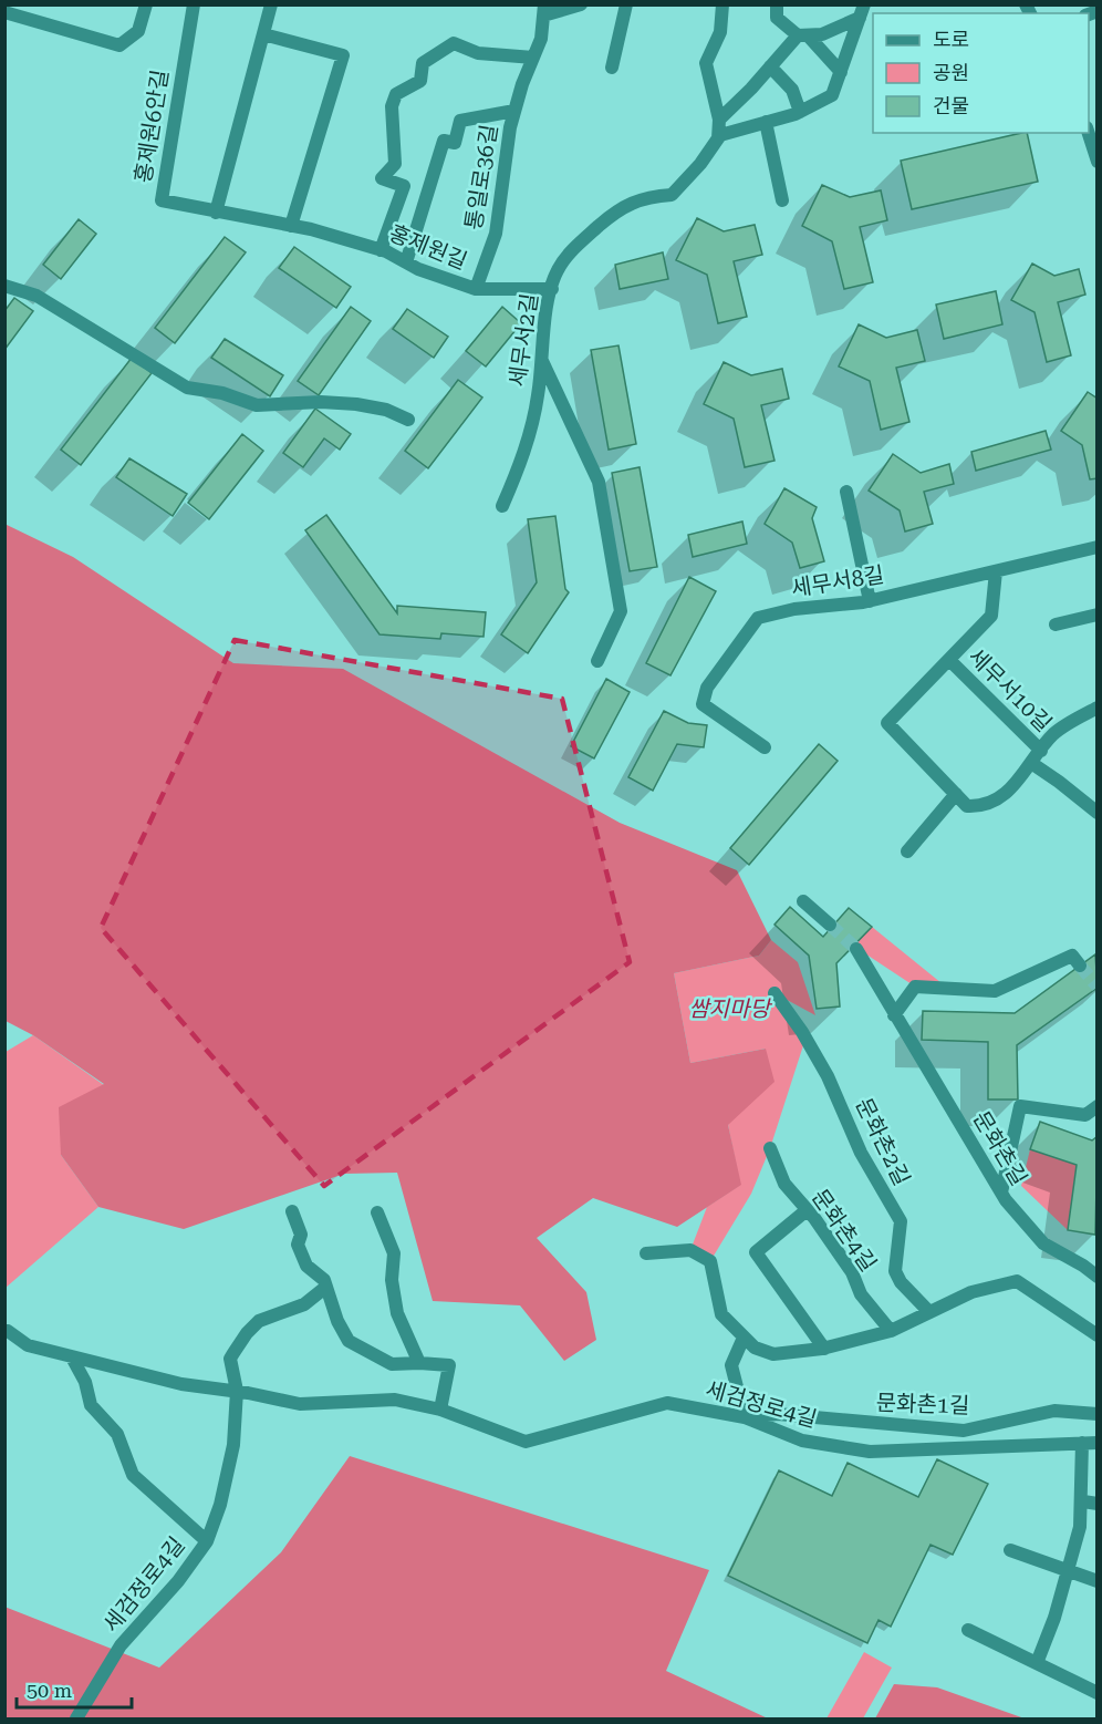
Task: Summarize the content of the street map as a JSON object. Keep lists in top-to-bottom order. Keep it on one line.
{"streets":{"street":["홍제원6안길","통일로36길","홍제원길","세무서2길","세무서8길","세무서10길","문화촌2길","문화촌길","문화촌4길","세검정로4길","문화촌1길"]},"crossings":[["홍제원6안길","홍제원길"],["통일로36길","홍제원길"],["홍제원길","세무서2길"],["세무서8길","세무서10길"],["세검정로4길","문화촌1길"]],"parks":["쌈지마당"],"legend":["도로","공원","건물"],"scale_bar":"50 m"}
